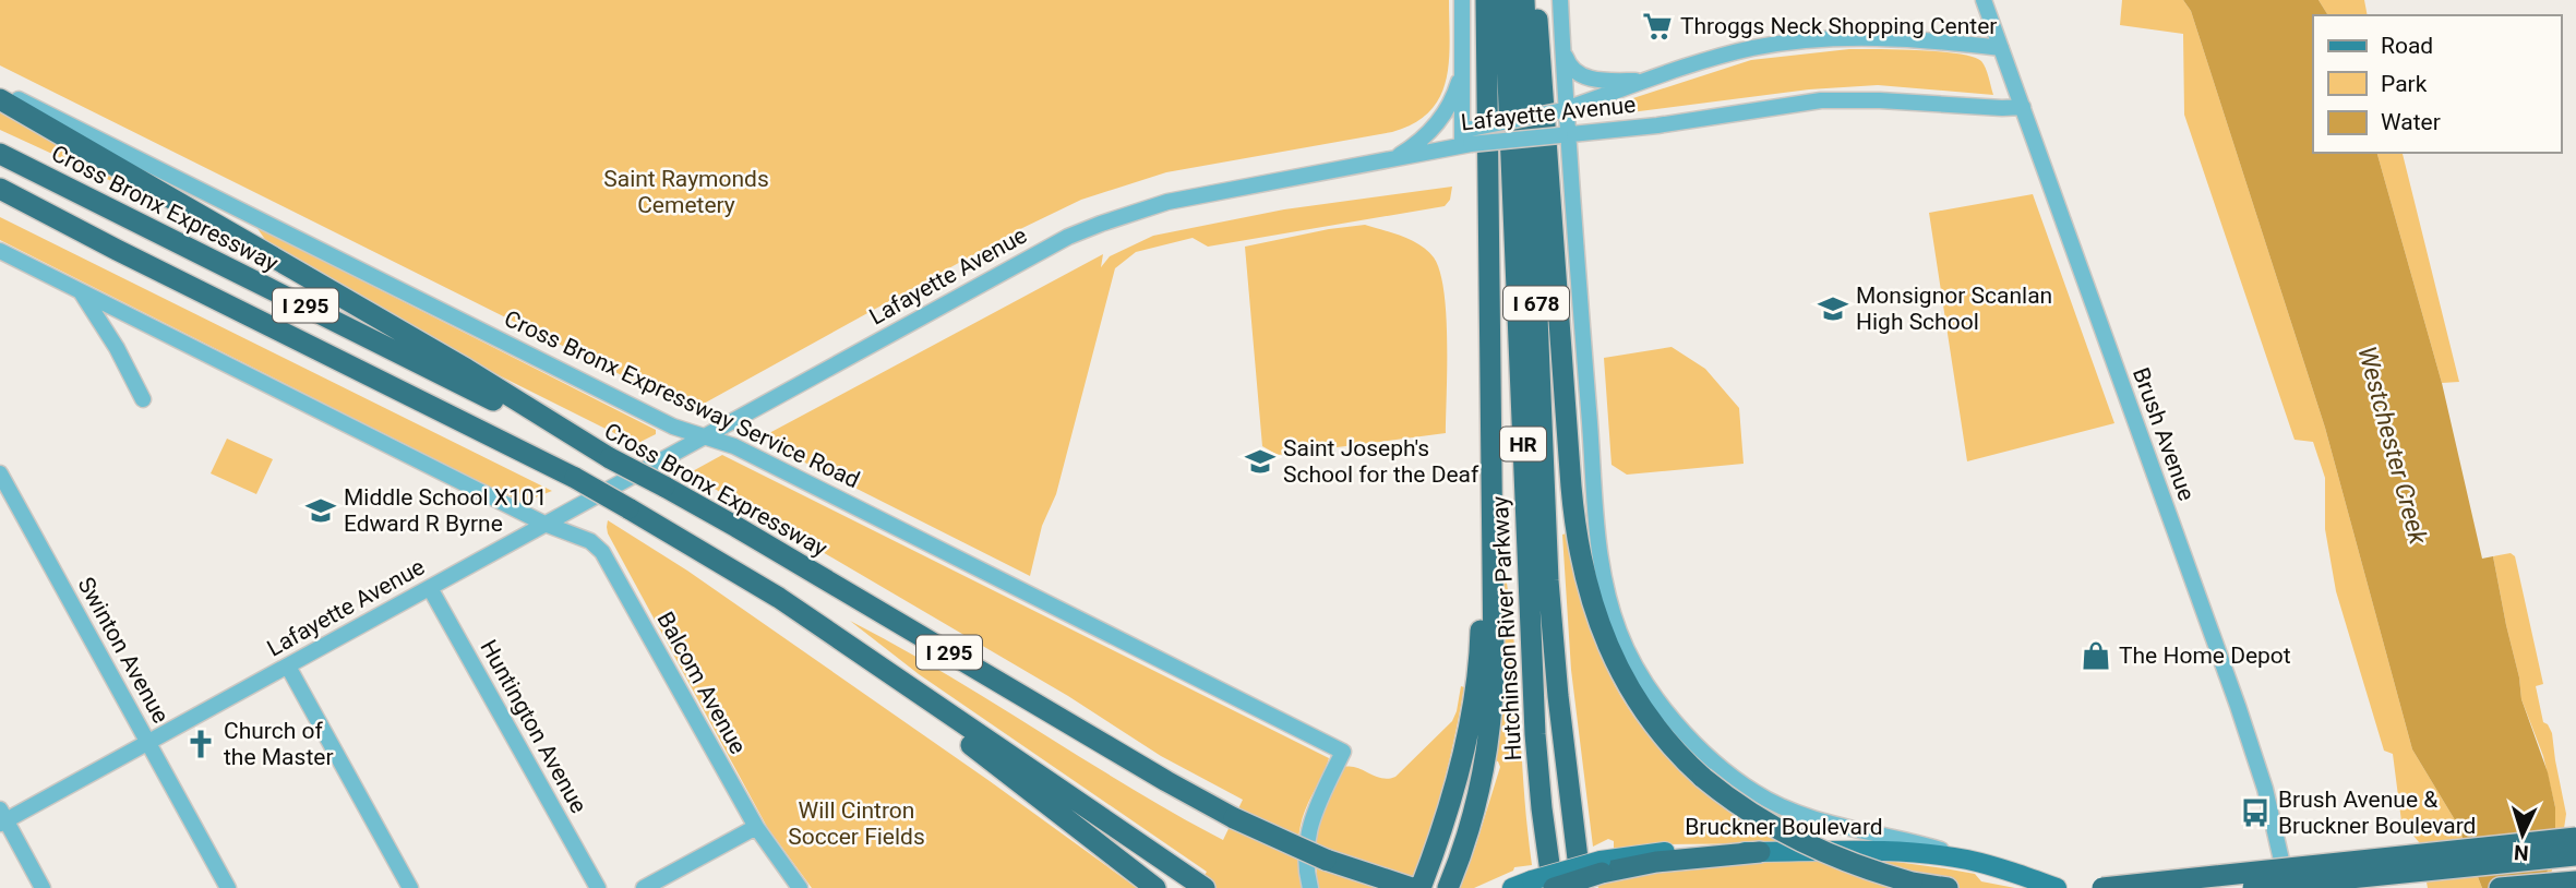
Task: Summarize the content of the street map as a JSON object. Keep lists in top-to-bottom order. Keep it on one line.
{"streets":{"highway":["Cross Bronx Expressway","I 678","I 295","HR","Hutchinson River Parkway"],"main road":["Bruckner Boulevard"],"street":["Lafayette Avenue","Cross Bronx Expressway Service Road","Brush Avenue","Swinton Avenue","Balcom Avenue","Huntington Avenue"]},"crossings":[["Lafayette Avenue","Cross Bronx Expressway Service Road"],["Lafayette Avenue","Brush Avenue"],["Lafayette Avenue","Swinton Avenue"],["Lafayette Avenue","Balcom Avenue"],["Lafayette Avenue","Huntington Avenue"]],"water":["Westchester Creek"],"parks":["Saint Raymonds Cemetery","Will Cintron Soccer Fields"],"places":{"supermarket":["Throggs Neck Shopping Center"],"school or university":["Monsignor Scanlan High School","Saint Joseph's School for the Deaf","Middle School X101 Edward R Byrne"],"shop":["The Home Depot"],"church":["Church of the Master"],"bus stop":["Brush Avenue & Bruckner Boulevard"]},"legend":["Road","Park","Water"],"north":"bottom"}
